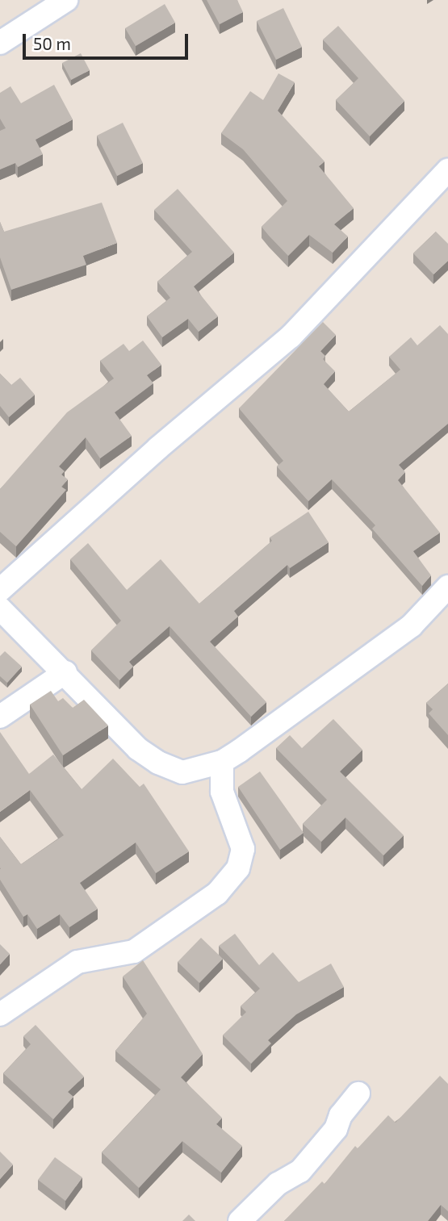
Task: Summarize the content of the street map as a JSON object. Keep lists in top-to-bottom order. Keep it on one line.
{"scale_bar":"50 m"}
